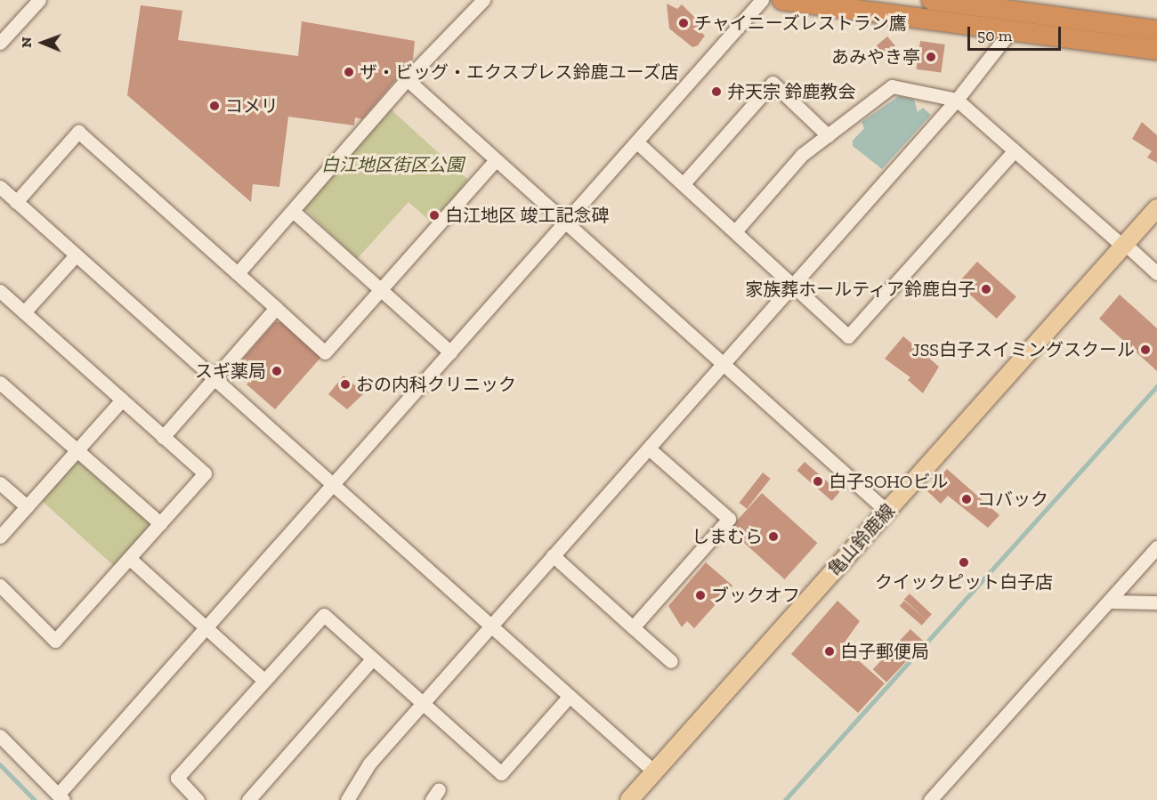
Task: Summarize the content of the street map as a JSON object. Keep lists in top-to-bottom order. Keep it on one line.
{"streets":{"main road":["亀山鈴鹿線"]},"parks":["白江地区街区公園"],"places":["チャイニーズレストラン鷹","あみやき亭","ザ・ビッグ・エクスプレス鈴鹿ユーズ店","弁天宗 鈴鹿教会","コメリ","白江地区 竣工記念碑","家族葬ホールティア鈴鹿白子","JSS白子スイミングスクール","スギ薬局","おの内科クリニック","白子SOHOビル","コバック","しまむら","クイックピット白子店","ブックオフ","白子郵便局"],"scale_bar":"50 m","north":"left"}
